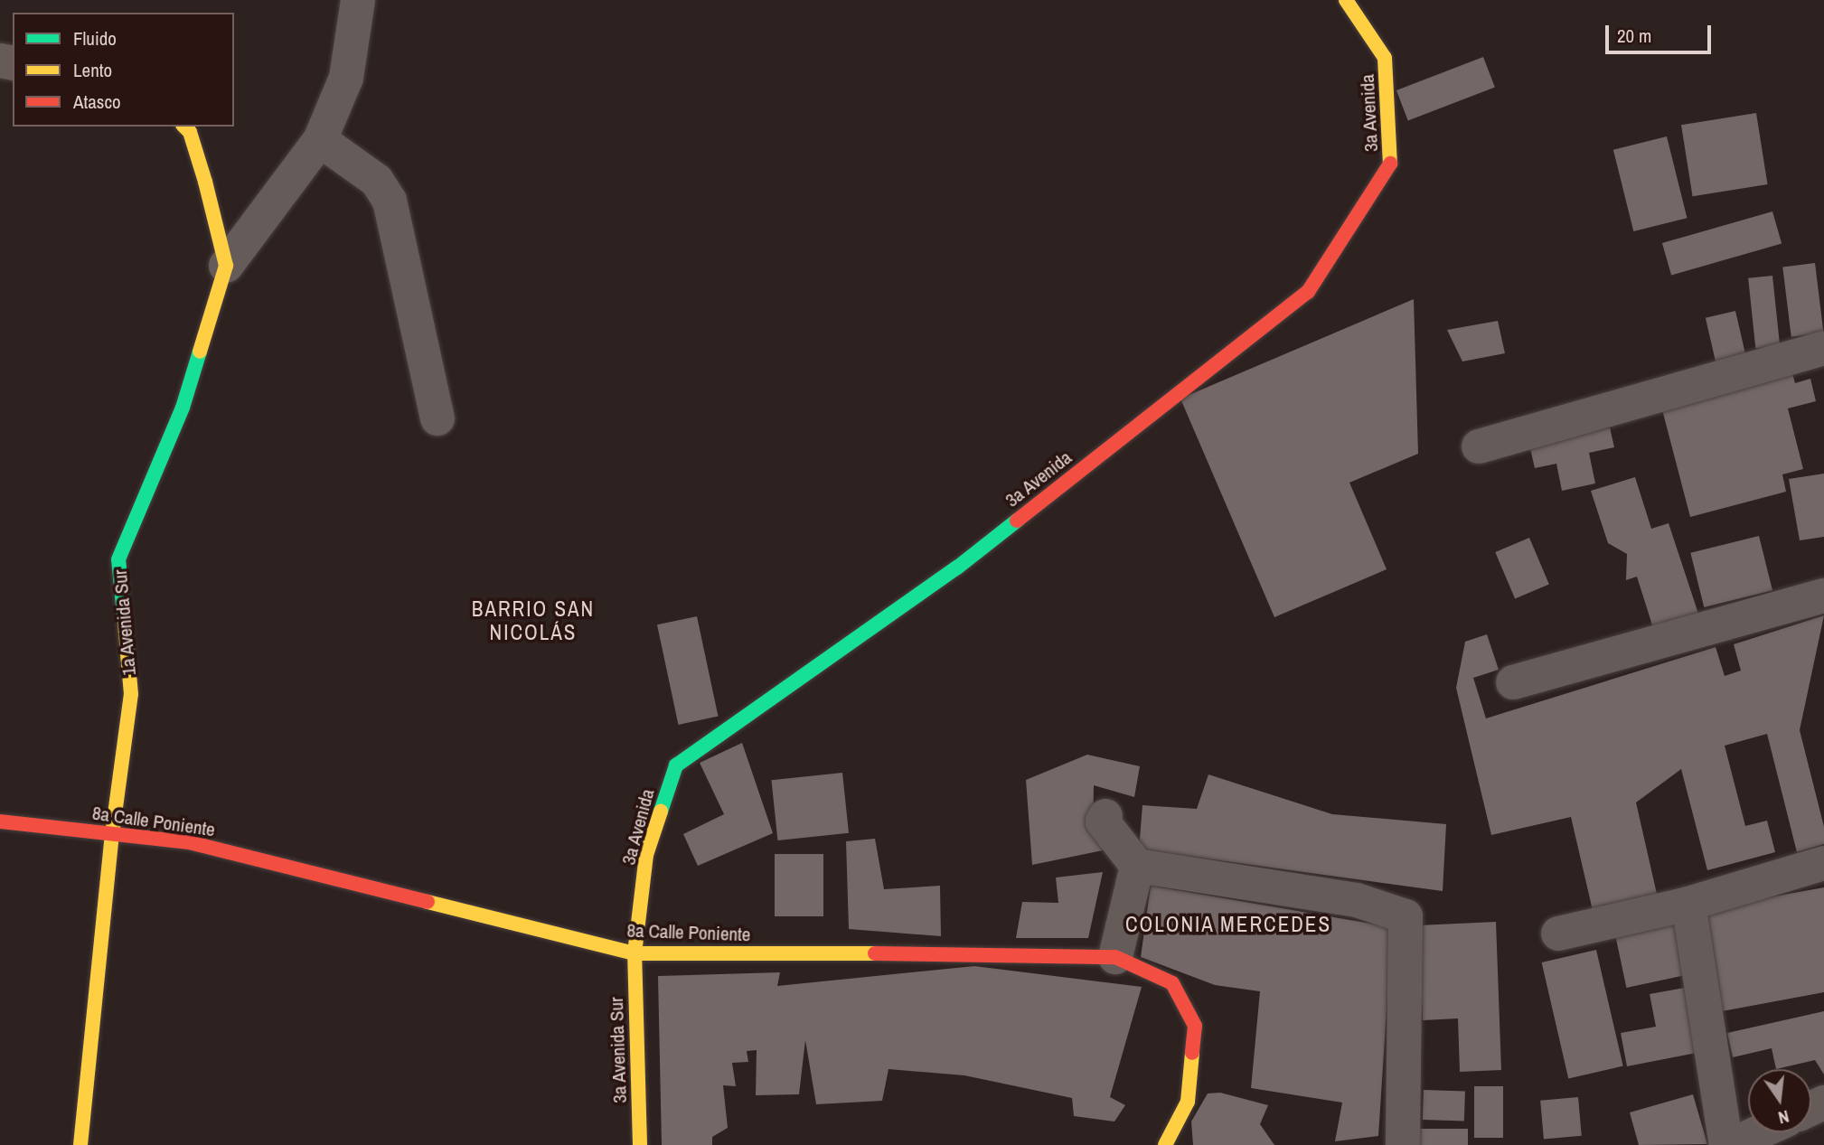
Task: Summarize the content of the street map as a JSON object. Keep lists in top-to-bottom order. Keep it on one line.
{"streets":{"street":["3a Avenida","1a Avenida Sur","8a Calle Poniente","3a Avenida Sur"]},"crossings":[["3a Avenida","8a Calle Poniente"],["3a Avenida","3a Avenida Sur"],["1a Avenida Sur","8a Calle Poniente"],["8a Calle Poniente","3a Avenida Sur"]],"districts":["BARRIO SAN NICOLÁS","COLONIA MERCEDES"],"legend":["Fluido","Lento","Atasco"],"scale_bar":"20 m","north":"bottom"}
